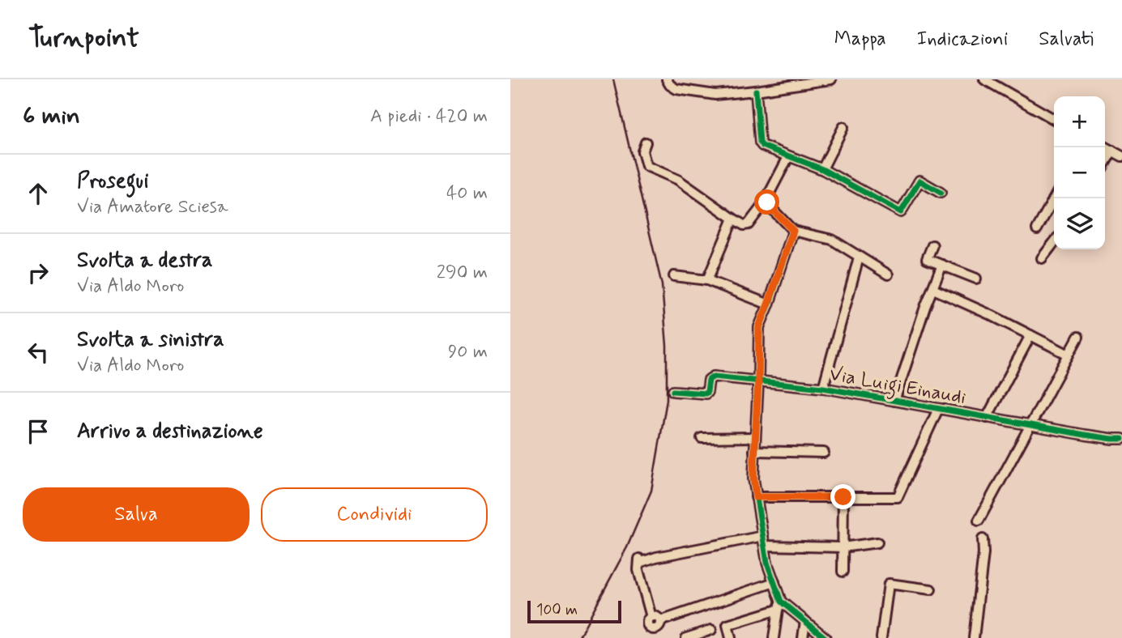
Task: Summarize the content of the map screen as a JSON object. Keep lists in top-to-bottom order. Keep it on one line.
{"streets":{"street":["Via Luigi Einaudi"]},"scale_bar":"100 m","page":{"header":"Turnpoint","nav":["Mappa","Indicazioni","Salvati"],"heading":["6 min","A piedi · 420 m"],"map_buttons":["+","−"],"list":[["Prosegui","Via Amatore Sciesa","40 m"],["Svolta a destra","Via Aldo Moro","290 m"],["Svolta a sinistra","Via Aldo Moro","90 m"],"Arrivo a destinazione"],"buttons":["Salva","Condividi"],"scale":"100 m"}}
